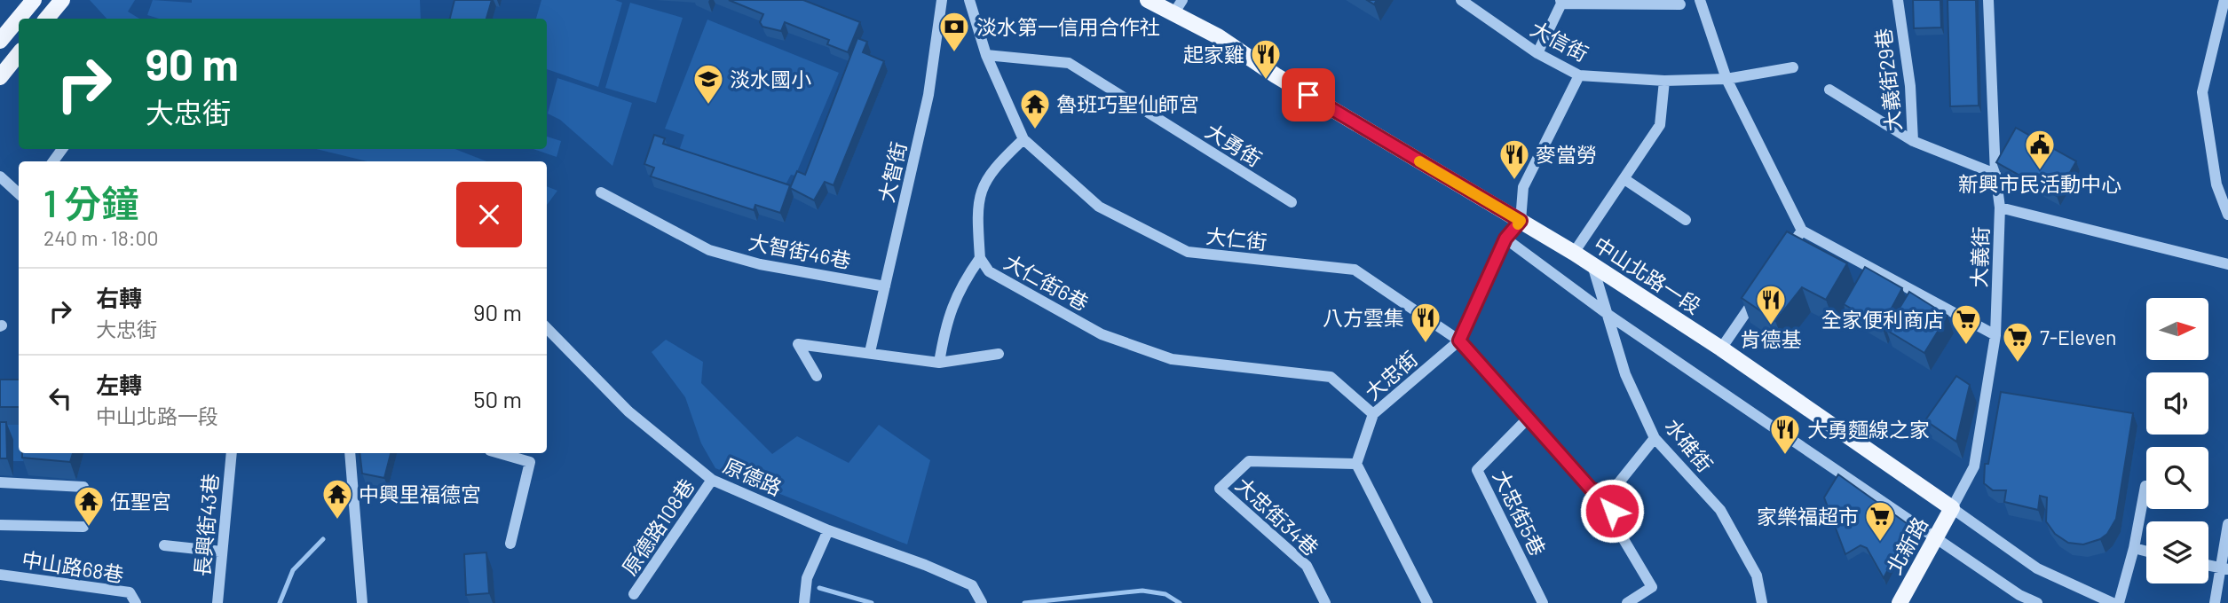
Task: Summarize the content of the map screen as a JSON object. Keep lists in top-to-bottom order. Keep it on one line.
{"streets":{"main road":["中山北路一段","北新路"],"street":["大信街","大義街29巷","大勇街","大智街","大仁街","大智街46巷","大義街","大仁街6巷","大忠街","水碓街","原德路","大忠街5巷","大忠街34巷","長興街43巷","原德路108巷","中山路68巷"]},"crossings":[["大義街29巷","大義街"],["大勇街","大仁街"],["大智街","大智街46巷"],["大仁街","大忠街"],["大義街","中山北路一段"],["大義街","北新路"],["中山北路一段","大忠街"],["中山北路一段","水碓街"],["中山北路一段","北新路"],["大仁街6巷","大忠街"],["大忠街","大忠街34巷"],["原德路","原德路108巷"]],"places":{"bank":["淡水第一信用合作社"],"restaurant":["起家雞","麥當勞","肯德基","八方雲集","大勇麵線之家"],"school or university":["淡水國小"],"temple":["魯班巧聖仙師宮","中興里福德宮","伍聖宮"],"public building":["新興市民活動中心"],"supermarket":["全家便利商店","7-Eleven","家樂福超市"]},"north":"right","page":{"turn":["90 m","大忠街"],"heading":["1 分鐘","240 m · 18:00"],"list":[{"name":"右轉","note":"大忠街","value":"90 m"},{"name":"左轉","note":"中山北路一段","value":"50 m"}]}}
